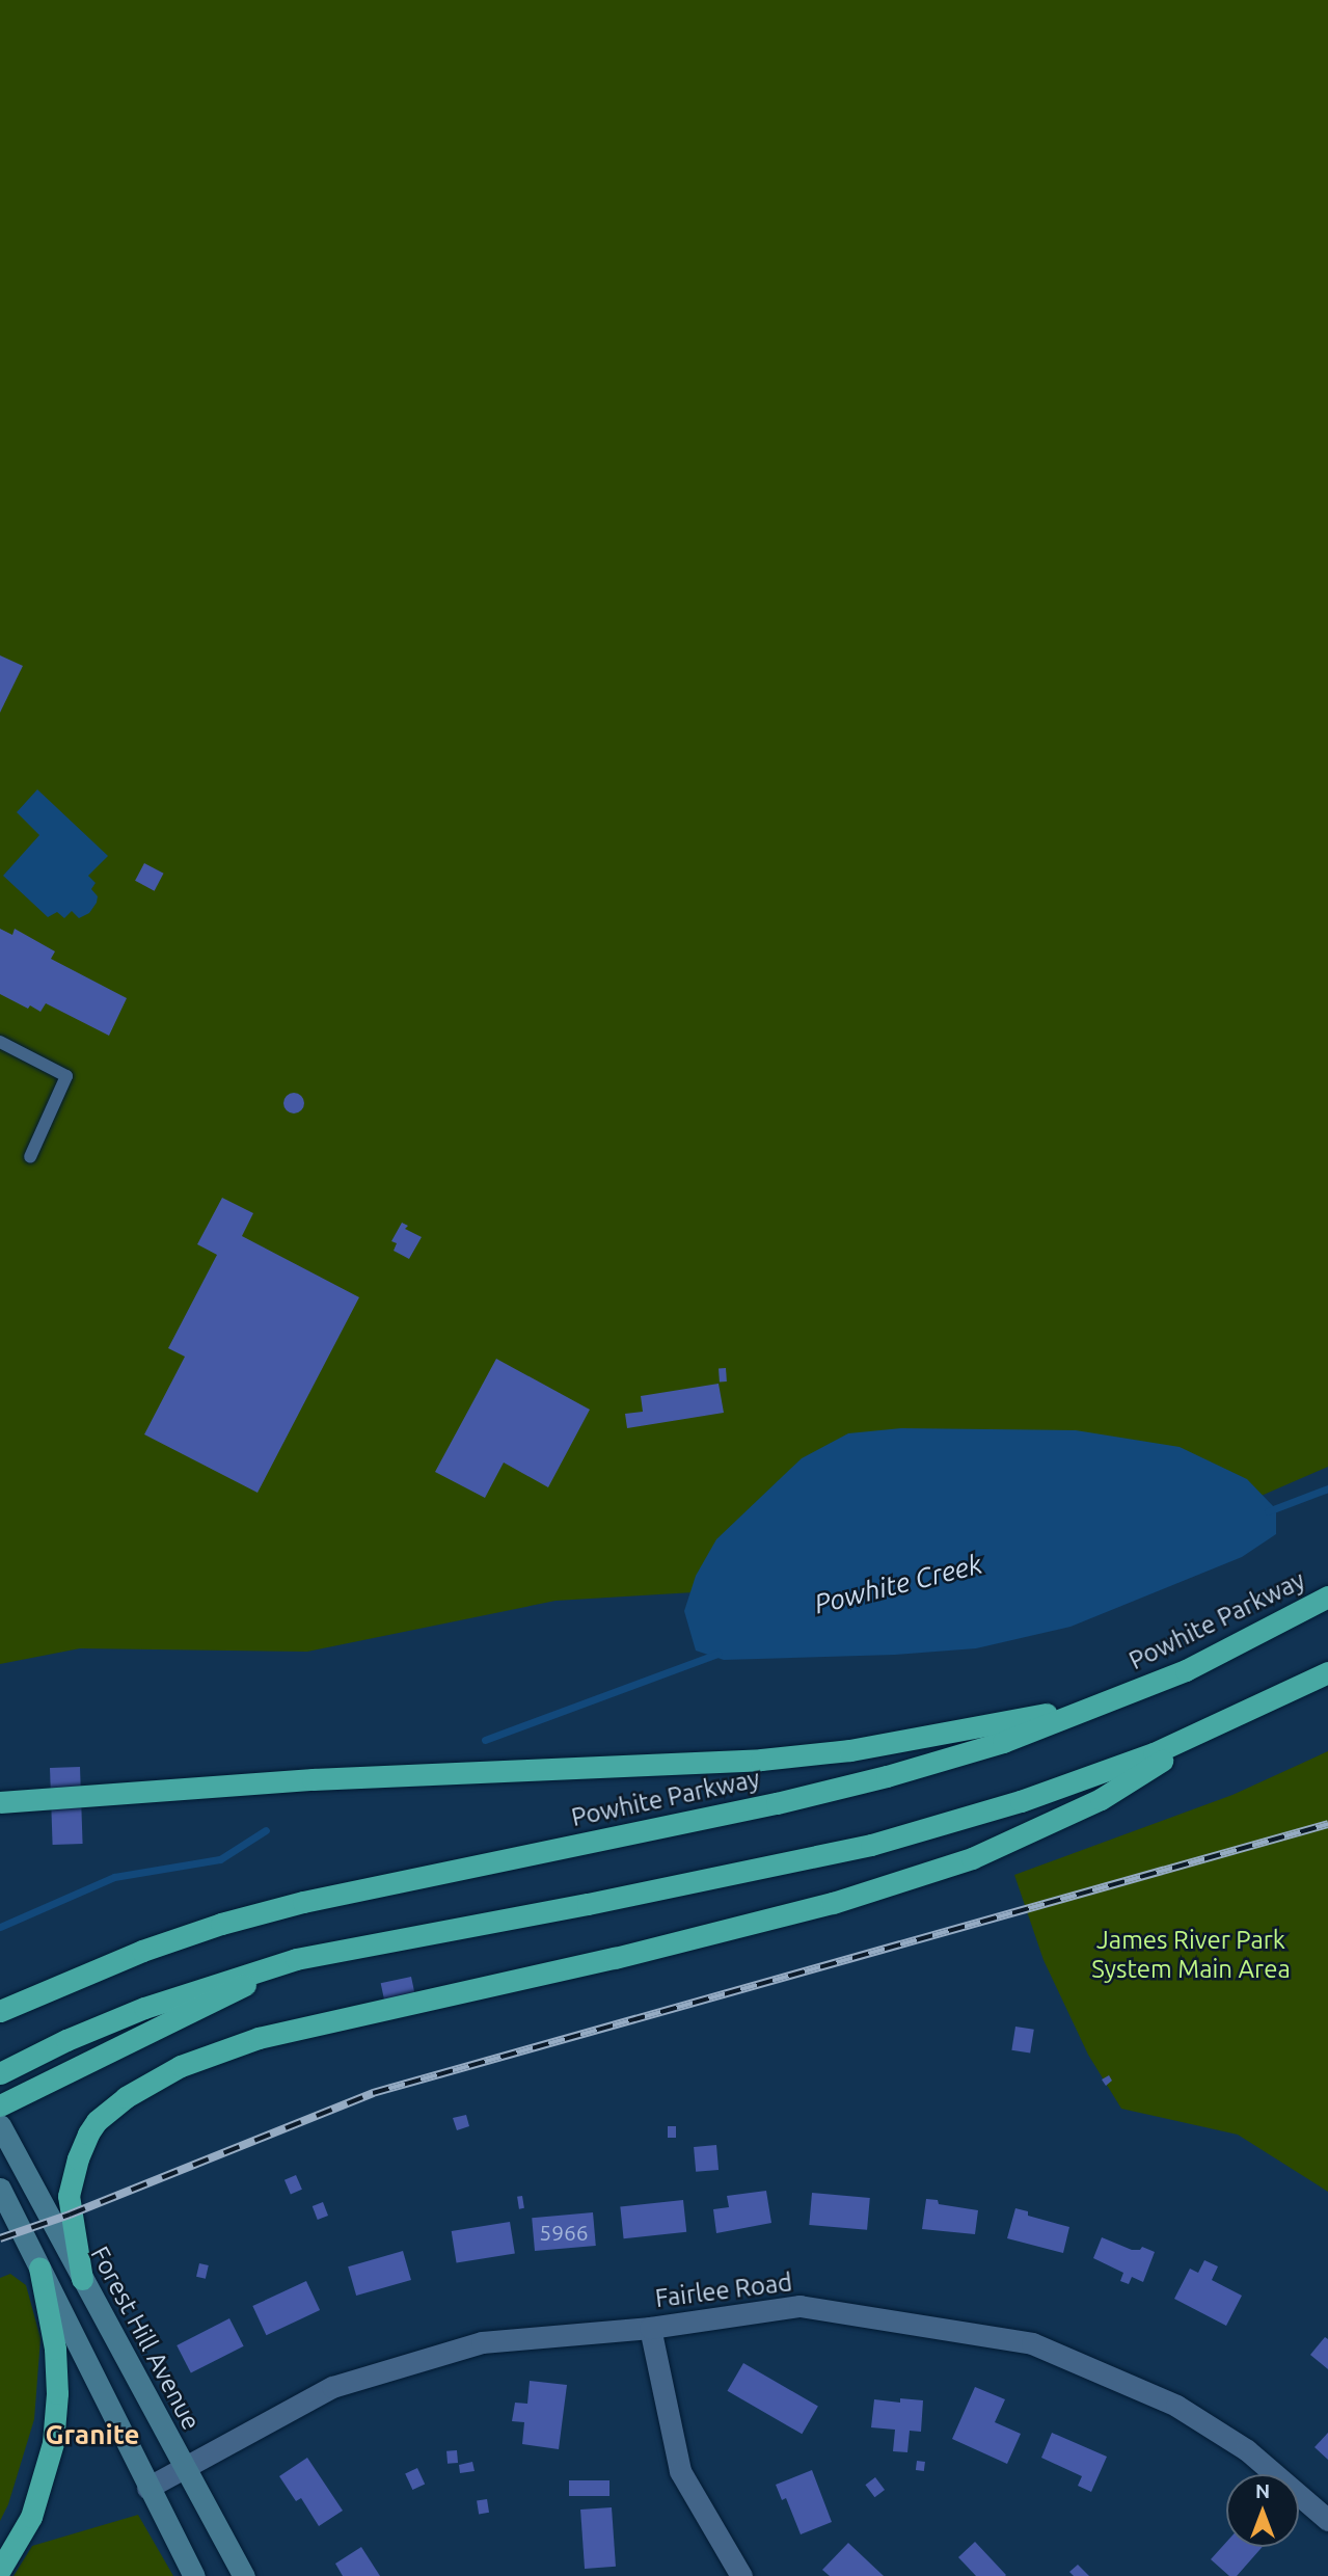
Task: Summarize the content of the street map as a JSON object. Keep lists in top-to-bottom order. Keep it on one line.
{"streets":{"highway":["Powhite Parkway"],"main road":["Forest Hill Avenue"],"street":["Fairlee Road"]},"crossings":[["Fairlee Road","Forest Hill Avenue"]],"districts":["Granite"],"water":["Powhite Creek"],"parks":["James River Park System Main Area"],"house_numbers":["5966"],"north":"top"}
